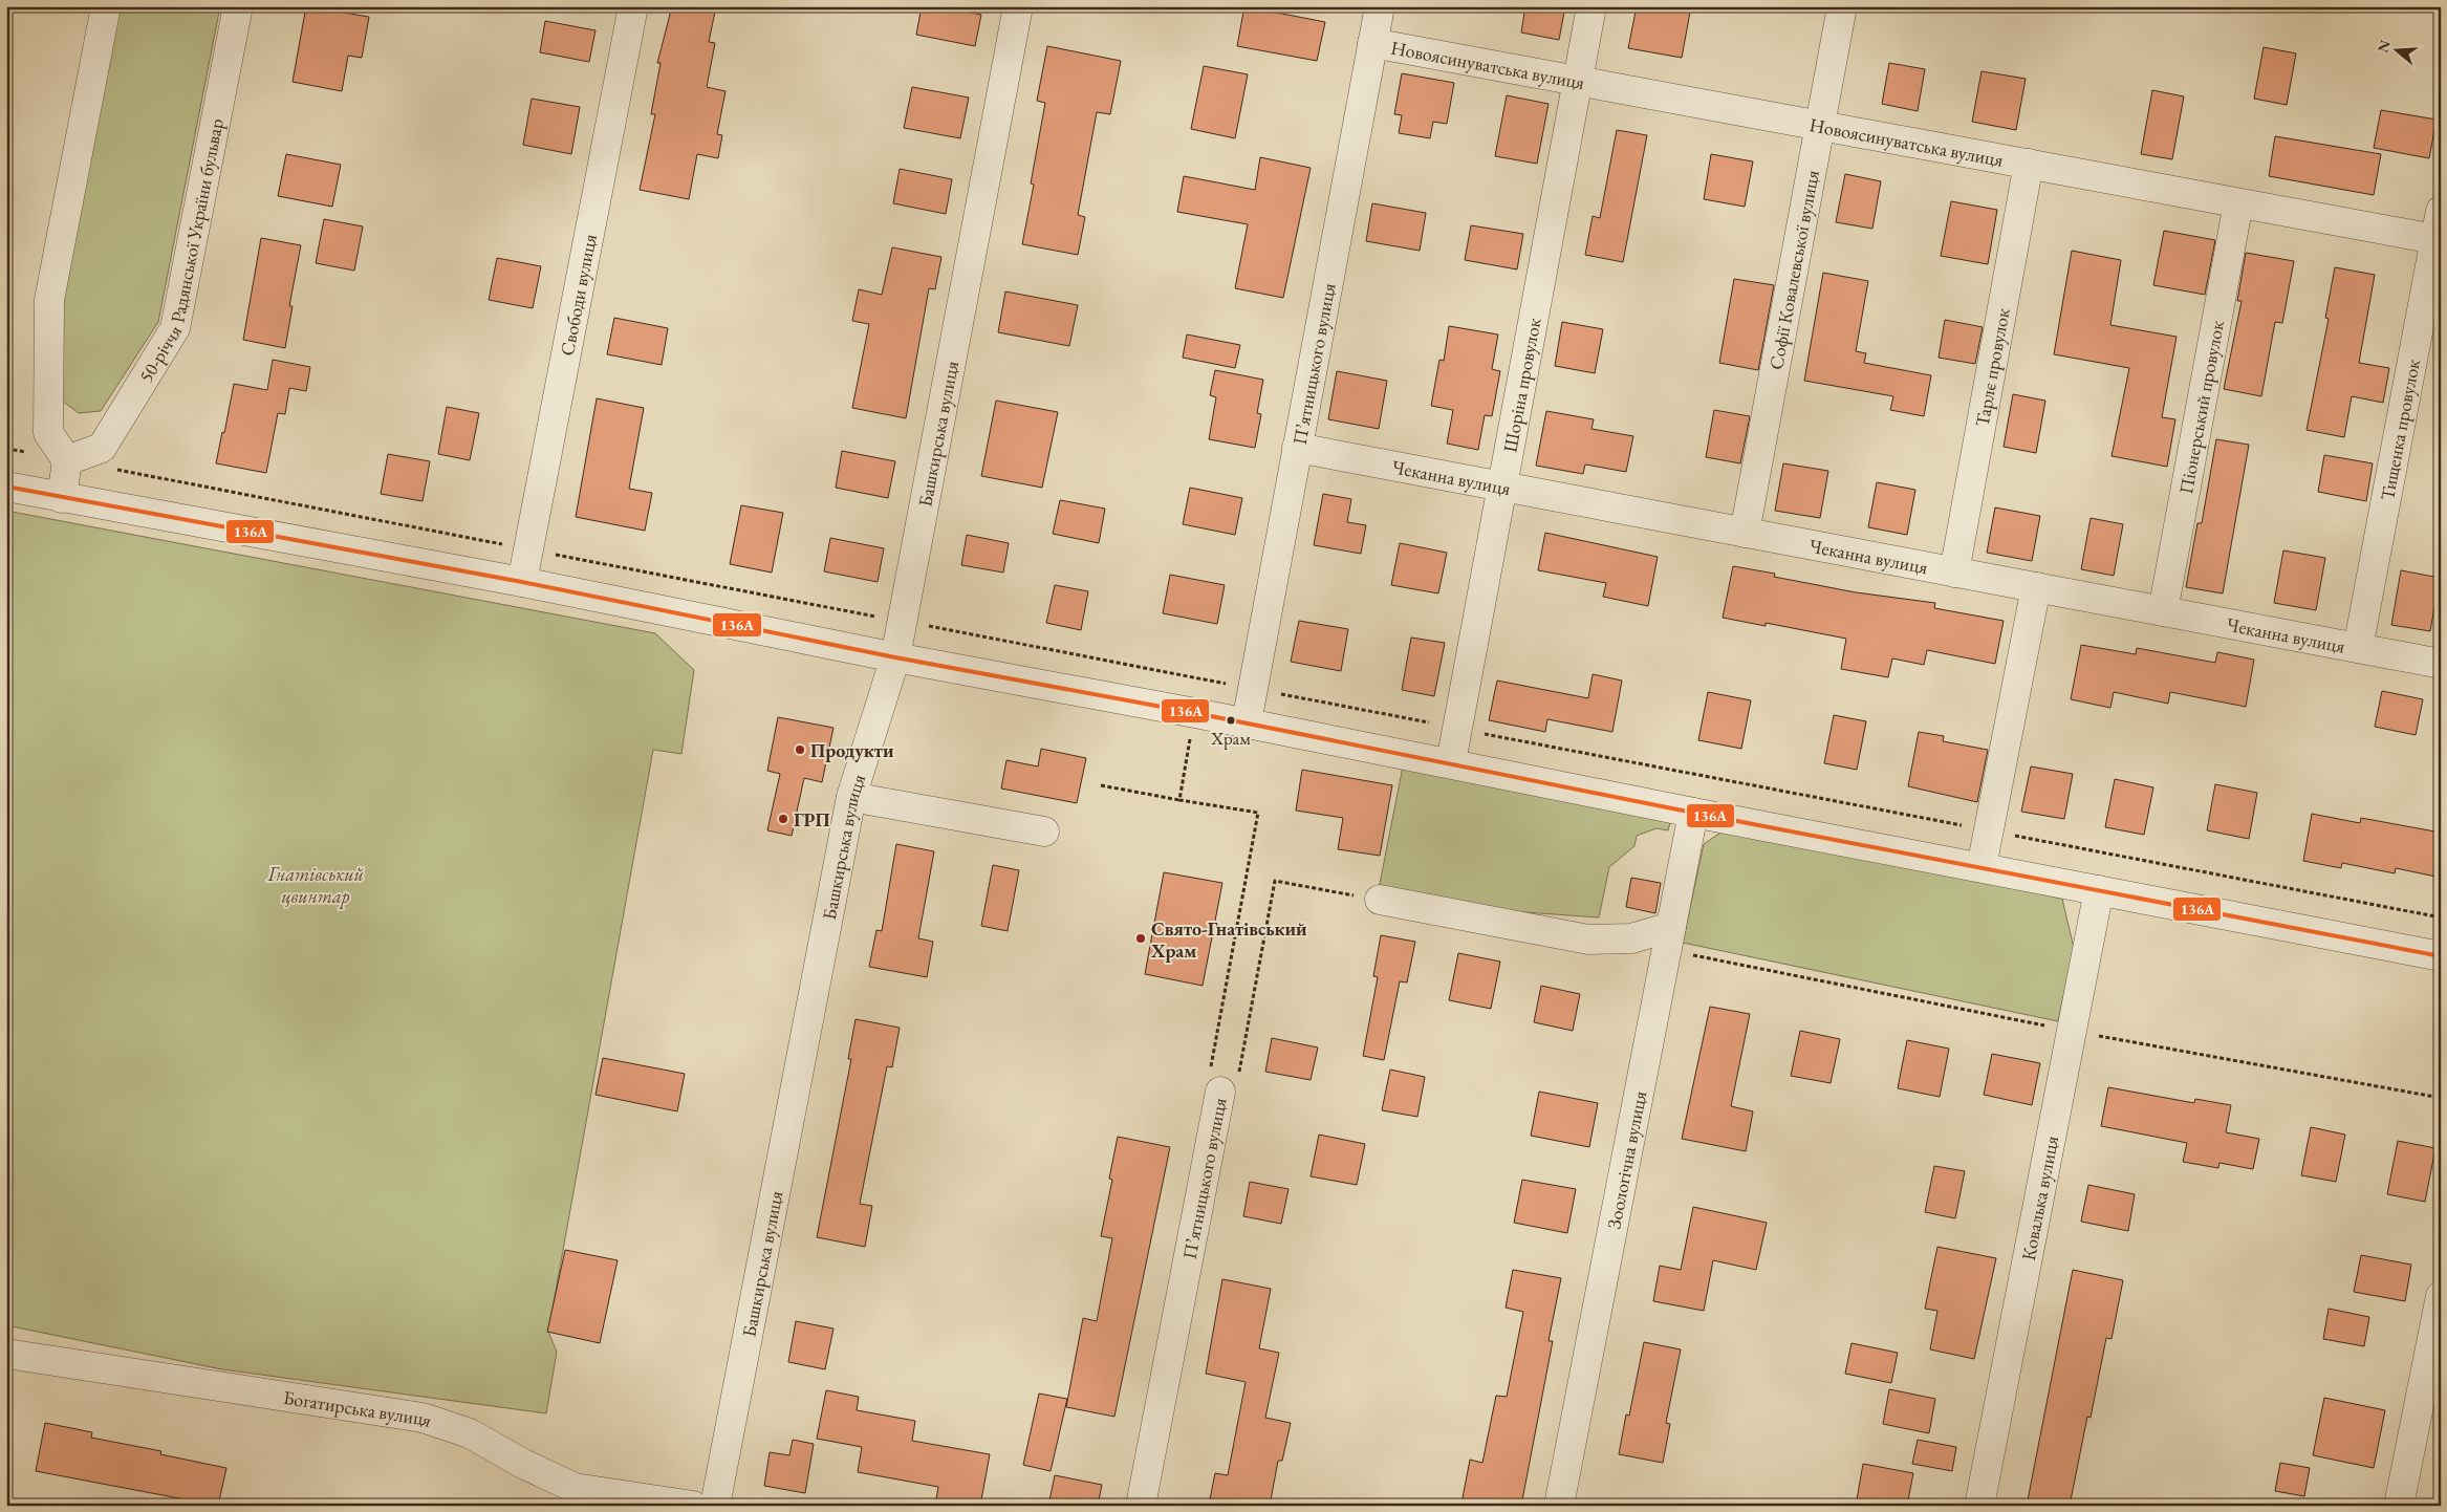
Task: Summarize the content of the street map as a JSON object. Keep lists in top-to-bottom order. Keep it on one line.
{"streets":{"street":["Новоясинуватська вулиця","50-річчя Радянської України бульвар","Софії Ковалевської вулиця","Свободи вулиця","П’ятницького вулиця","Тарлє провулок","Шоріна провулок","Пiонерський провулок","Тищенка провулок","Башкирська вулиця","Чеканна вулиця","Зоологічна вулиця","Ковалька вулиця","Богатирська вулиця"]},"crossings":[["Новоясинуватська вулиця","Софії Ковалевської вулиця"],["Новоясинуватська вулиця","П’ятницького вулиця"],["Новоясинуватська вулиця","Тарлє провулок"],["Новоясинуватська вулиця","Шоріна провулок"],["Новоясинуватська вулиця","Пiонерський провулок"],["Новоясинуватська вулиця","Тищенка провулок"],["Софії Ковалевської вулиця","Чеканна вулиця"],["П’ятницького вулиця","Чеканна вулиця"],["Тарлє провулок","Чеканна вулиця"],["Шоріна провулок","Чеканна вулиця"],["Пiонерський провулок","Чеканна вулиця"],["Тищенка провулок","Чеканна вулиця"]],"parks":["Гнатівський цвинтар"],"places":["Храм","Продукти","ГРП","Свято-Гнатівський Храм"],"lines":["transit line 136А"],"north":"left"}
